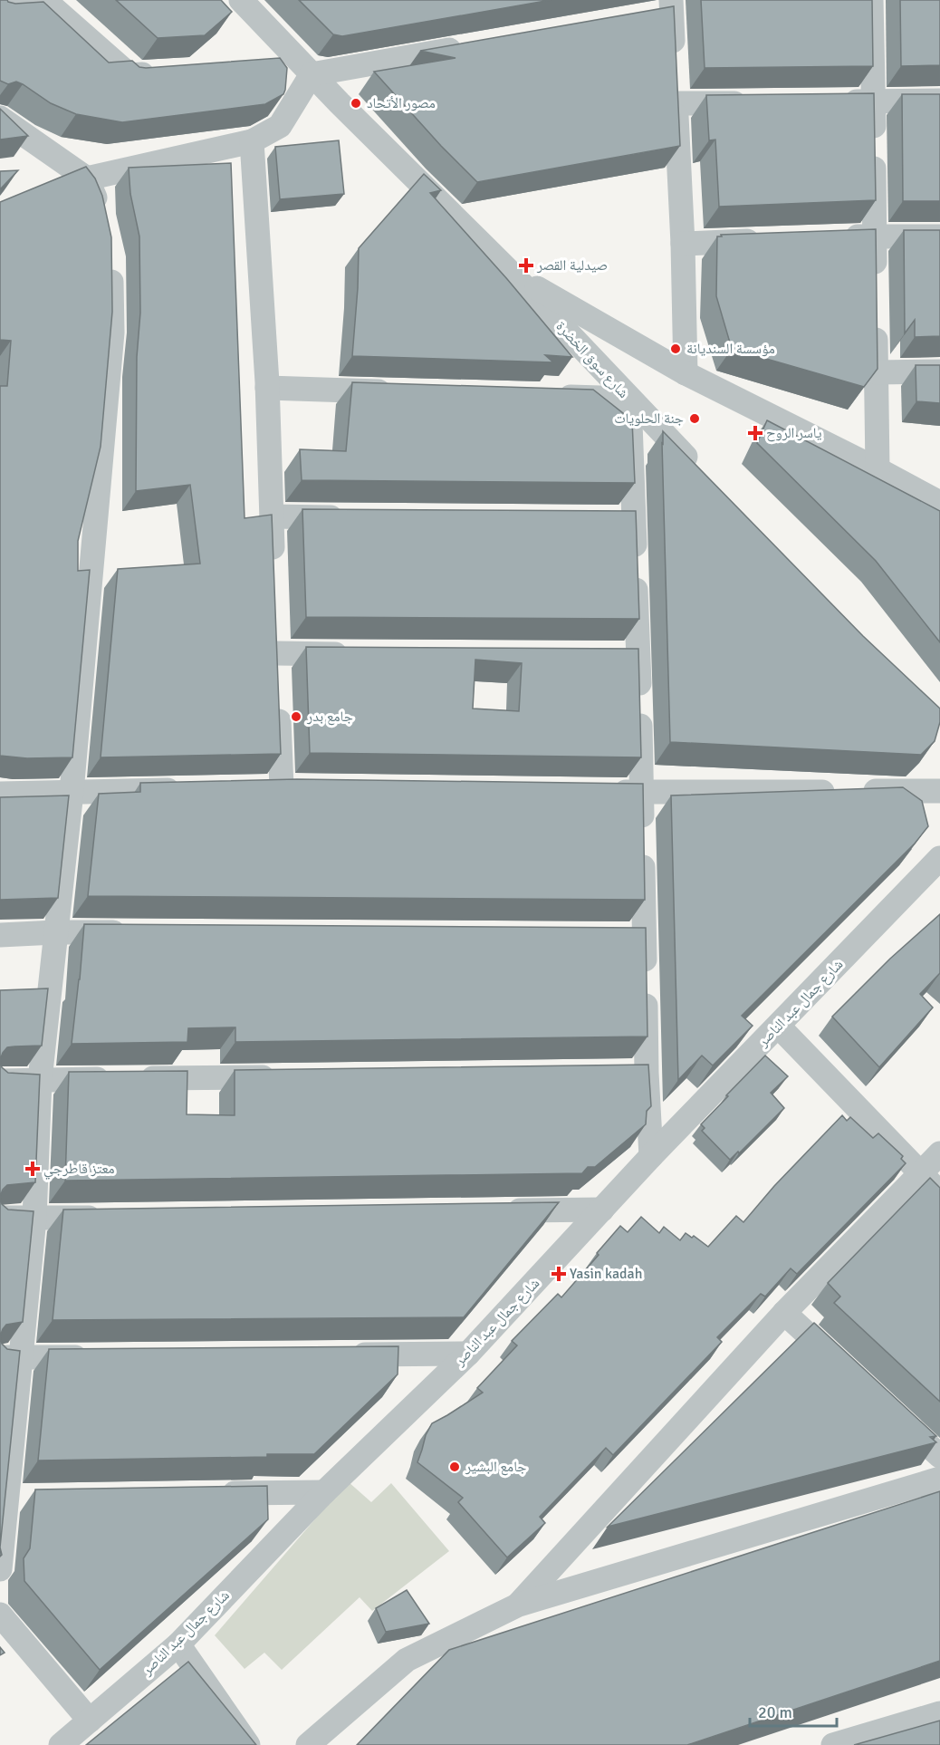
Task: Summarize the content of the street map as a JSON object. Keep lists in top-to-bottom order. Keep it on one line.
{"streets":{"street":["شارع سوق الخضرة","شارع جمال عبد الناصر"]},"places":{"other":["مصور اﻷتحاد","مؤسسة السنديانة","جنة الحلويات","جامع بدر","جامع البشير"],"health":["صيدلية القصر","ياسر الروح","معتز قاطرجي","Yasin kadah"]},"scale_bar":"20 m"}
